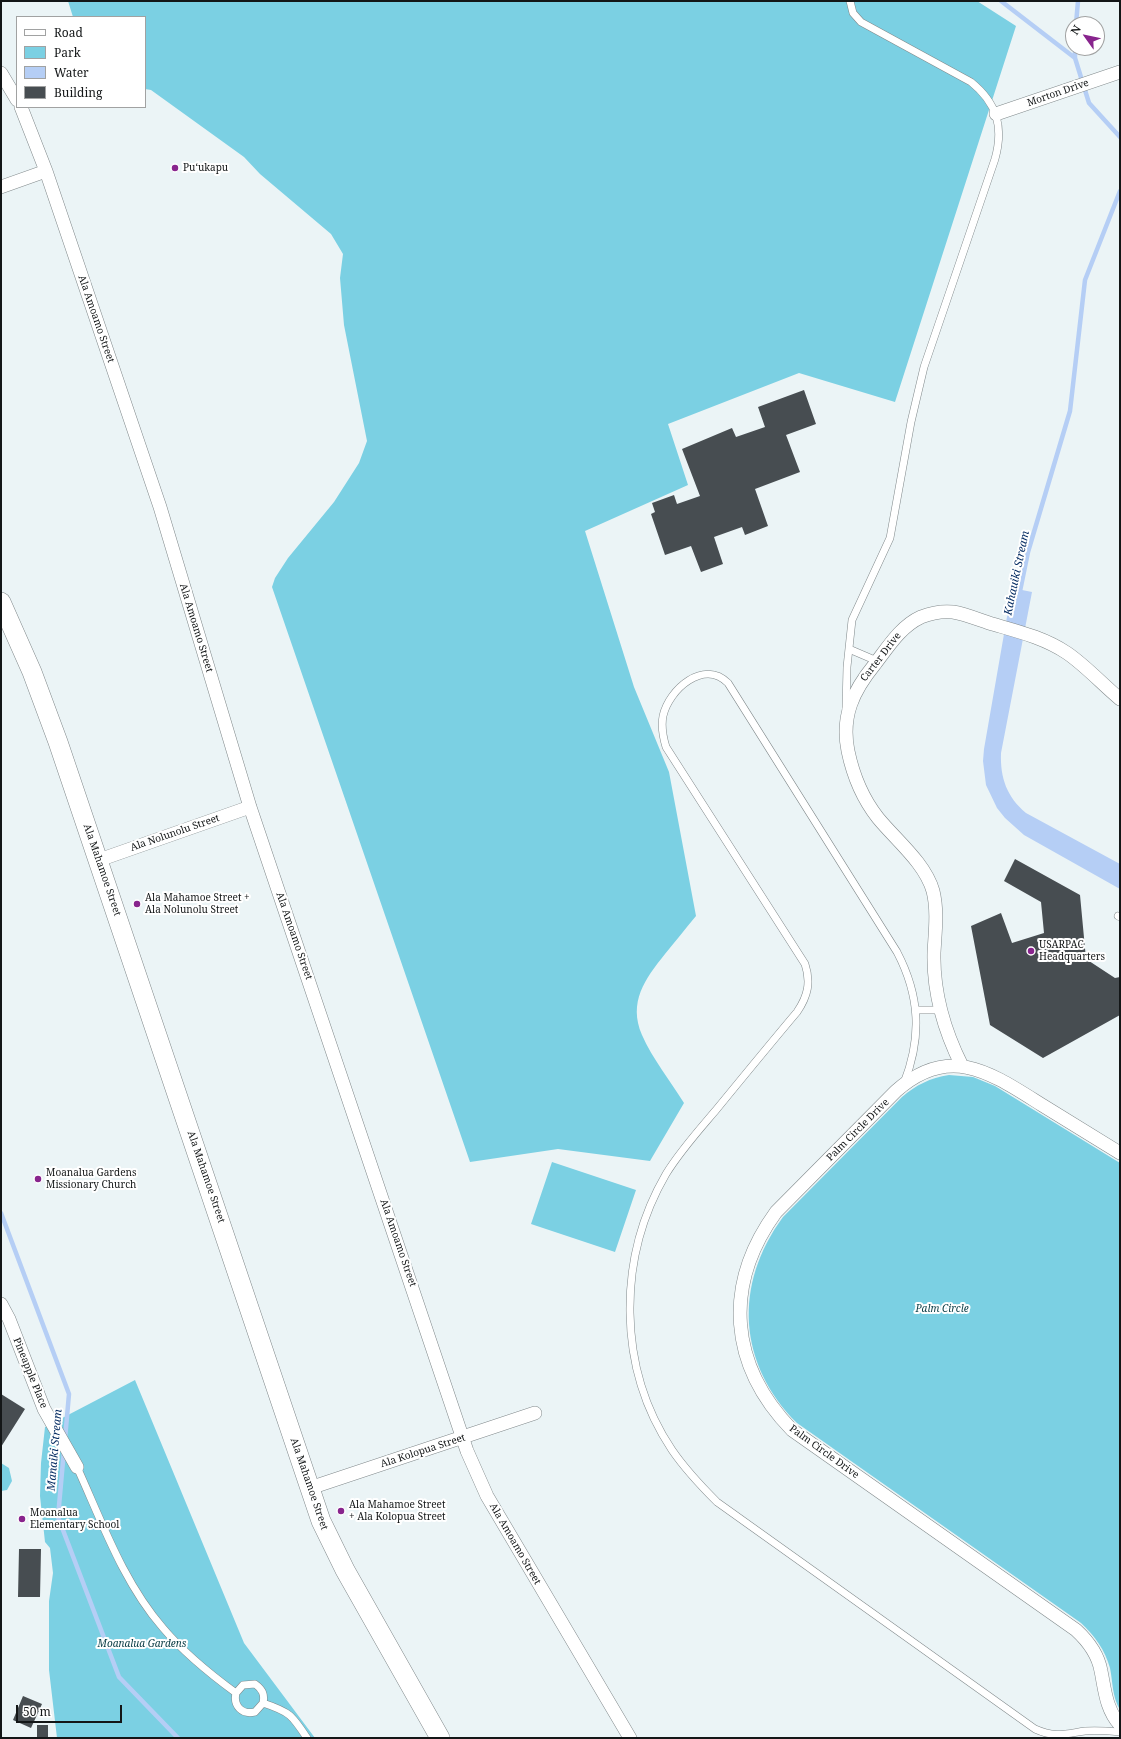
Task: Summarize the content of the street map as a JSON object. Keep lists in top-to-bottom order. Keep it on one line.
{"streets":{"street":["Morton Drive","Ala Amoamo Street","Carter Drive","Ala Nolunolu Street","Ala Mahamoe Street","Palm Circle Drive","Pineapple Place","Ala Kolopua Street"]},"crossings":[["Ala Amoamo Street","Ala Nolunolu Street"],["Ala Amoamo Street","Ala Kolopua Street"],["Carter Drive","Palm Circle Drive"],["Ala Nolunolu Street","Ala Mahamoe Street"],["Ala Mahamoe Street","Ala Kolopua Street"]],"water":["Kahauiki Stream","Manaiki Stream"],"parks":["Palm Circle","Moanalua Gardens"],"places":["Puʻukapu","Ala Mahamoe Street + Ala Nolunolu Street","USARPAC Headquarters","Moanalua Gardens Missionary Church","Ala Mahamoe Street + Ala Kolopua Street","Moanalua Elementary School"],"legend":["Road","Park","Water","Building"],"scale_bar":"50 m","north":"top left"}
